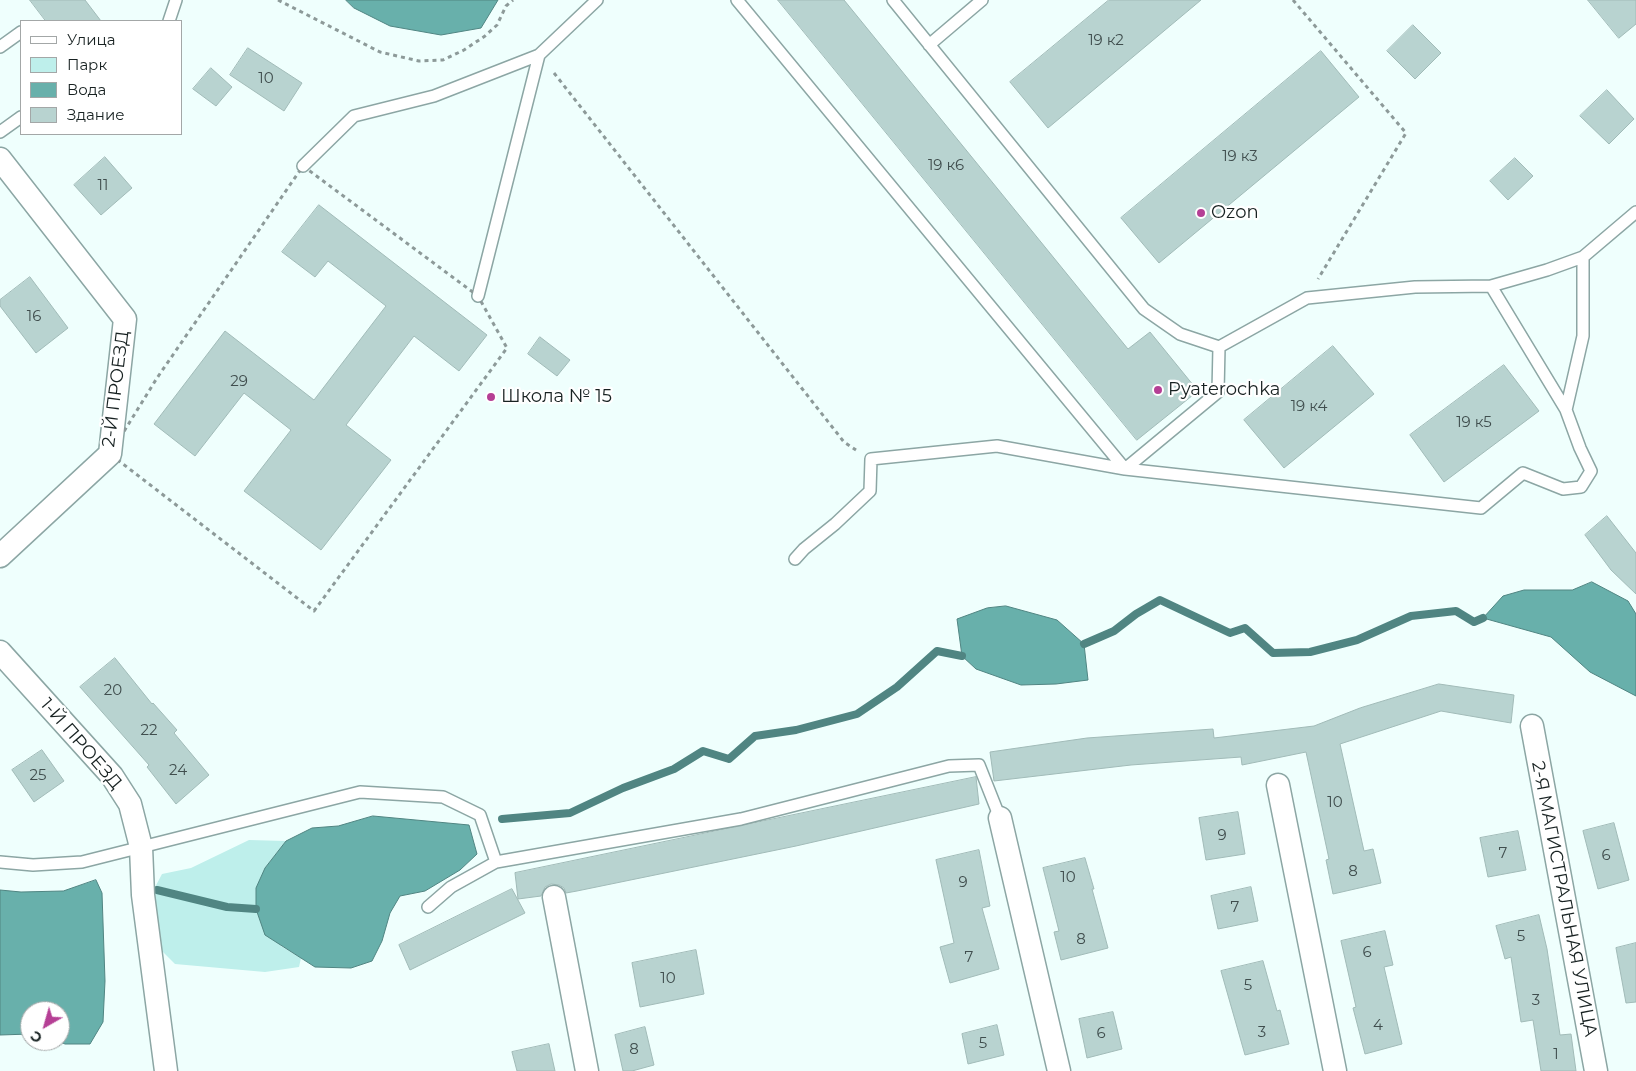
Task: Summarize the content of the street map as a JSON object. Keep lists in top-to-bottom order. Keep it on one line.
{"streets":{"street":["2-Й ПРОЕЗД","1-Й ПРОЕЗД","2-Я МАГИСТРАЛЬНАЯ УЛИЦА"]},"places":["Ozon","Pyaterochka","Школа № 15"],"house_numbers":["19 к2","10","19 к3","19 к6","11","16","29","19 к4","19 к5","20","22","24","25","10","9","7","6","8","10","9","7","5","8","6","7","10","5","3","4","3","6","5","8","1"],"legend":["Улица","Парк","Вода","Здание"],"north":"bottom left"}
